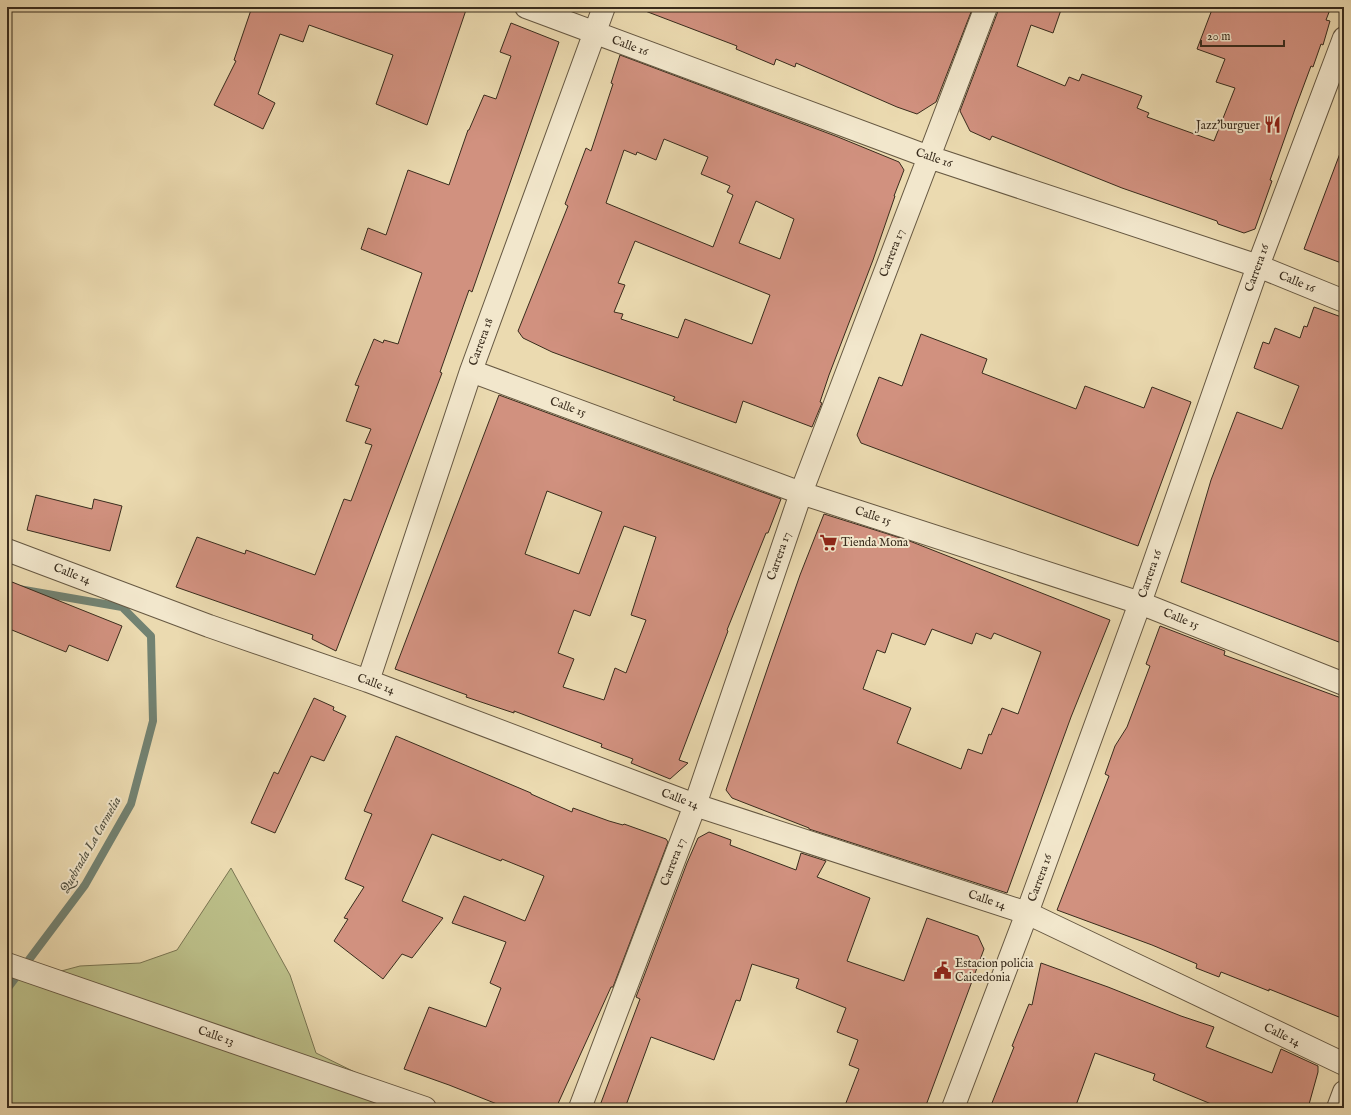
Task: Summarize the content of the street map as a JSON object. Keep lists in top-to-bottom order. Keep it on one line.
{"streets":{"street":["Calle 16","Carrera 17","Carrera 16","Carrera 18","Calle 15","Calle 14","Calle 13"]},"crossings":[["Calle 16","Carrera 17"],["Calle 16","Carrera 16"],["Calle 16","Carrera 18"],["Carrera 17","Calle 15"],["Carrera 17","Calle 14"],["Carrera 16","Calle 15"],["Carrera 16","Calle 14"],["Carrera 18","Calle 15"],["Carrera 18","Calle 14"]],"water":["Quebrada La Carmelia"],"places":{"restaurant":["Jazz'burguer"],"supermarket":["Tienda Mona"],"public building":["Estacion policia Caicedonia"]},"scale_bar":"20 m"}
